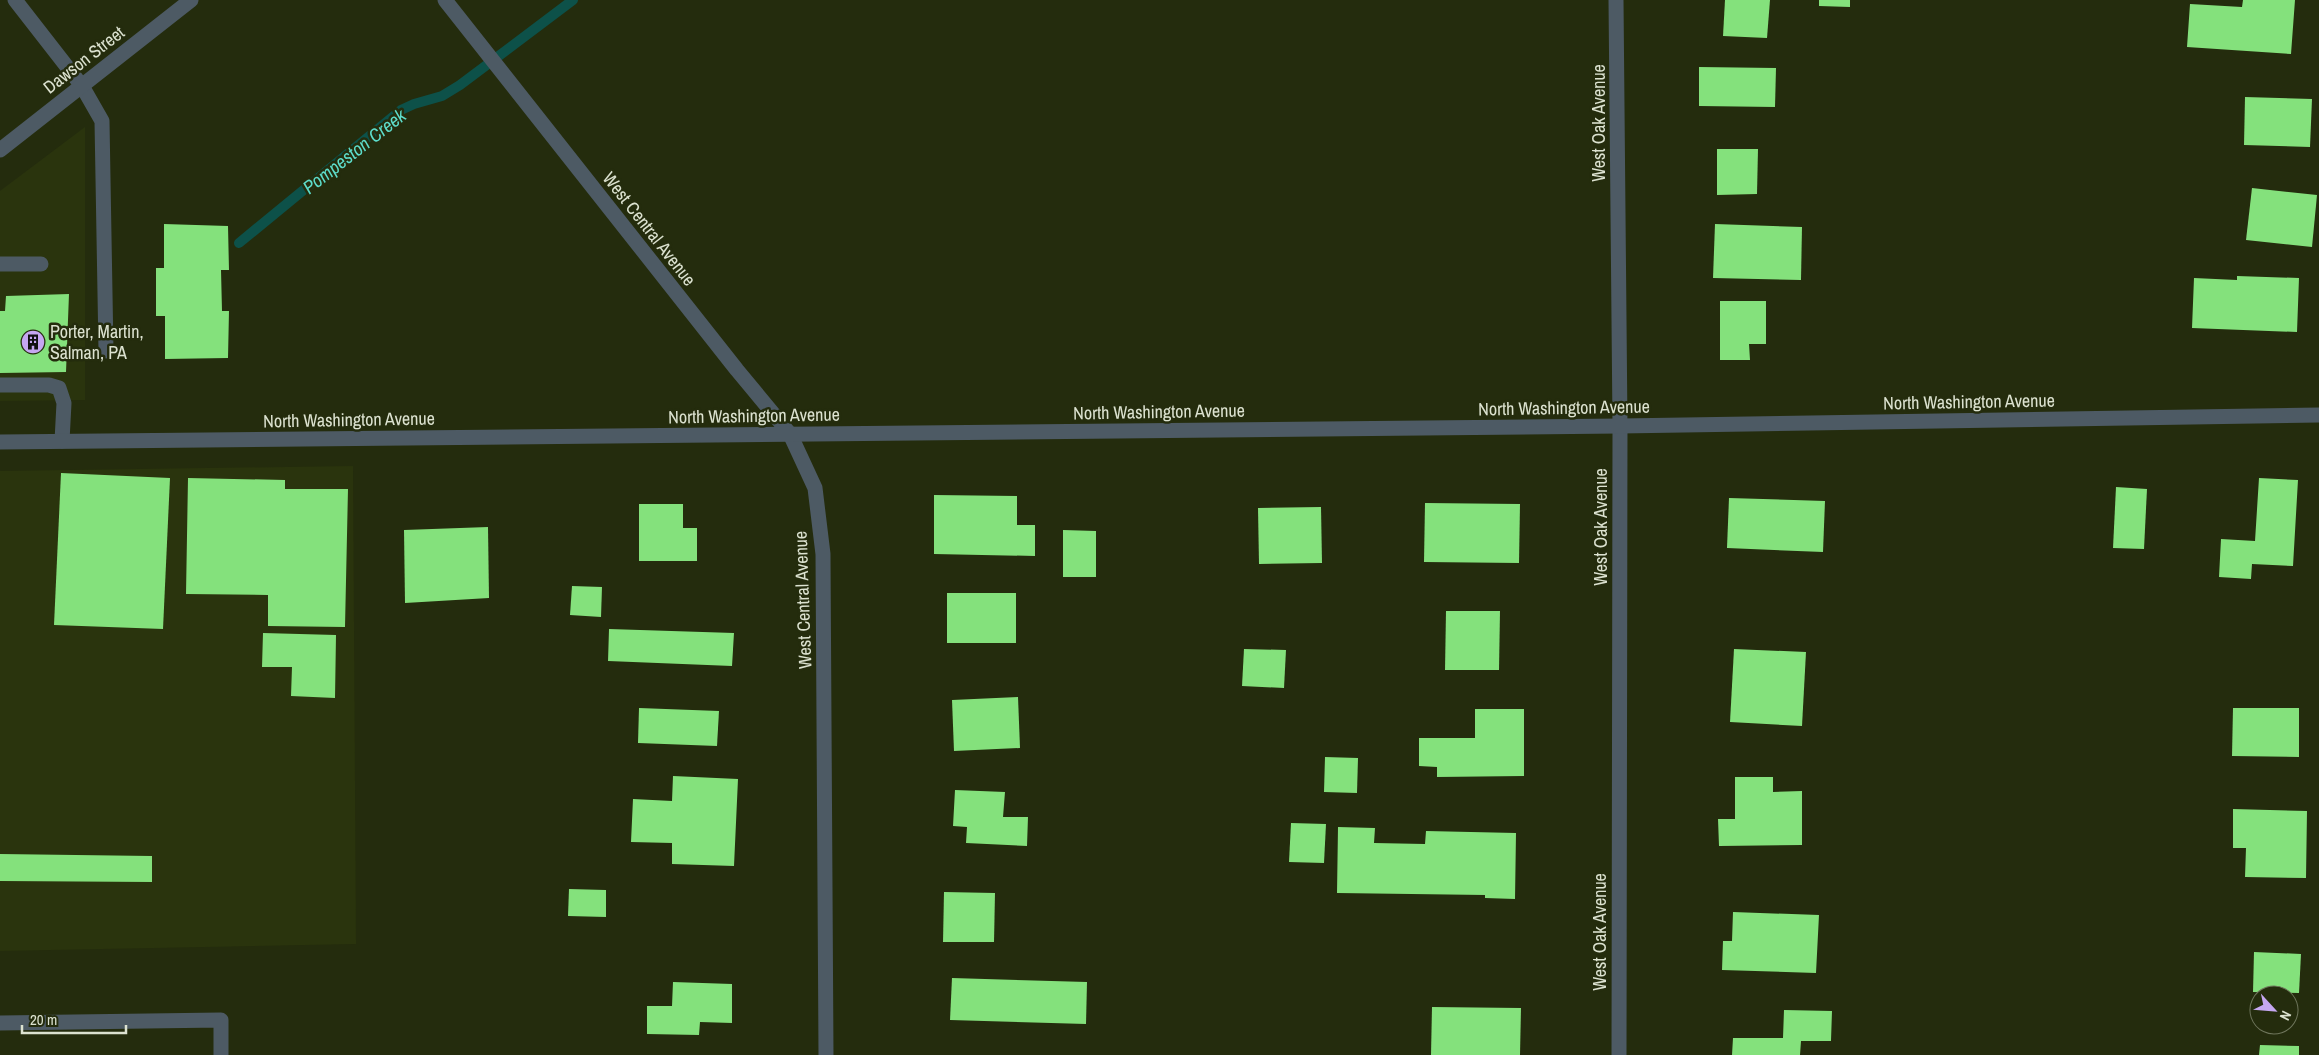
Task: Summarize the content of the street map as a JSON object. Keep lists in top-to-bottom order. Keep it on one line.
{"streets":{"street":["Dawson Street","West Oak Avenue","West Central Avenue","North Washington Avenue"]},"crossings":[["West Oak Avenue","North Washington Avenue"],["West Central Avenue","North Washington Avenue"]],"water":["Pompeston Creek"],"places":{"building":["Porter, Martin, Salman, PA"]},"scale_bar":"20 m","north":"bottom right"}
